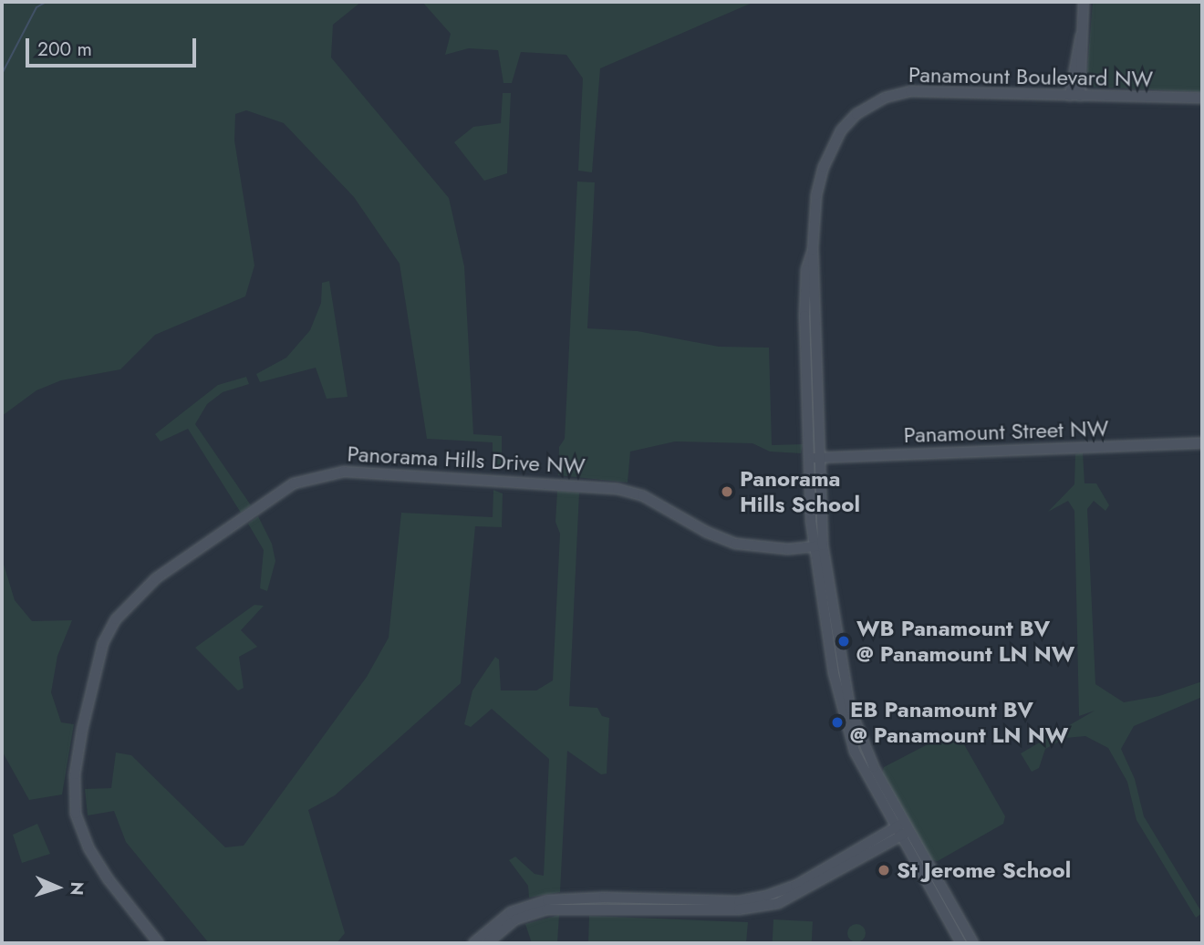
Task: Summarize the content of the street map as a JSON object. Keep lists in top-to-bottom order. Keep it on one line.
{"streets":{"street":["Panamount Boulevard NW","Panamount Street NW","Panorama Hills Drive NW"]},"crossings":[["Panamount Boulevard NW","Panamount Street NW"],["Panamount Boulevard NW","Panorama Hills Drive NW"]],"places":["Panorama Hills School","WB Panamount BV @ Panamount LN NW","EB Panamount BV @ Panamount LN NW","St Jerome School"],"scale_bar":"200 m","north":"right"}
